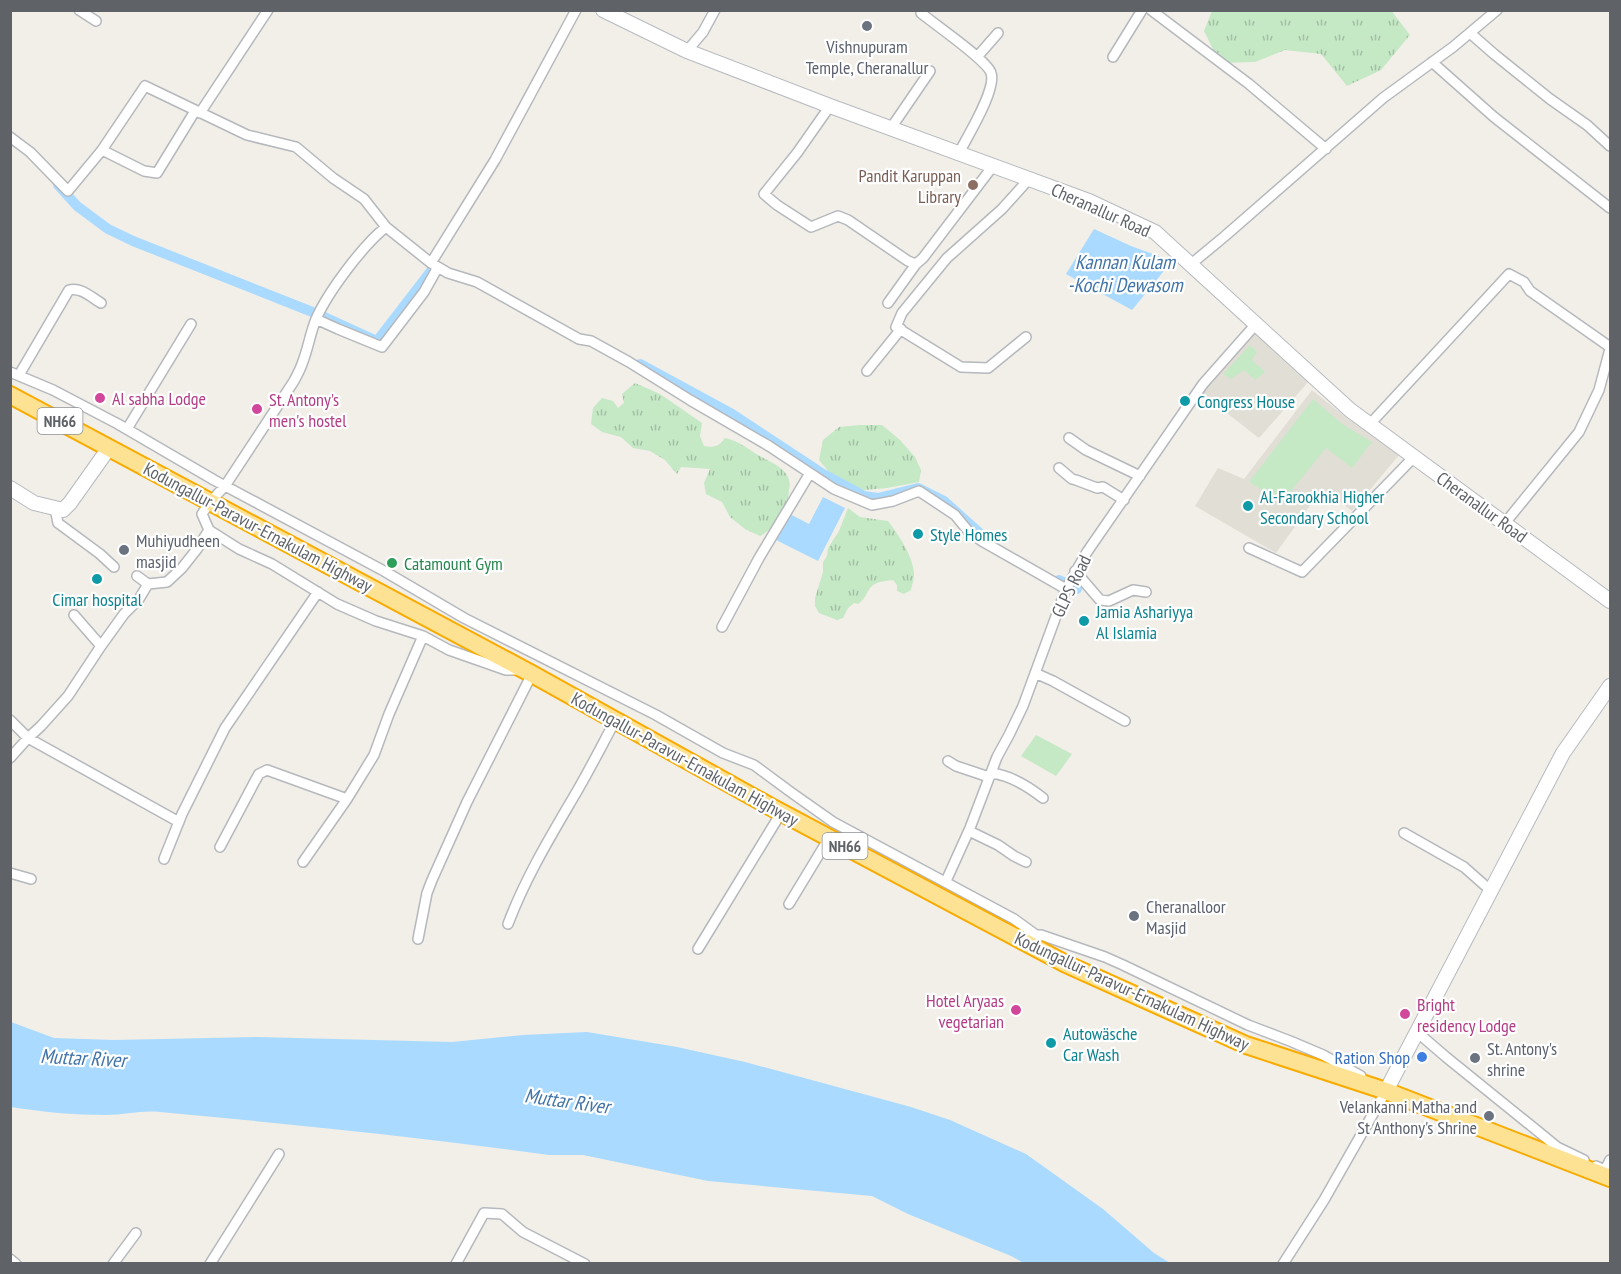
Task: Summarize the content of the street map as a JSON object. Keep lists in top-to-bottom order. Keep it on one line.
{"streets":{"highway":["NH66","Kodungallur-Paravur-Ernakulam Highway"],"main road":["Cheranallur Road"],"street":["GLPS Road"]},"crossings":[["Cheranallur Road","GLPS Road"]],"water":["Kannan Kulam -Kochi Dewasom","Muttar River"],"places":["Vishnupuram Temple, Cheranallur","Pandit Karuppan Library","Al sabha Lodge","Congress House","St. Antony's men's hostel","Al-Farookhia Higher Secondary School","Style Homes","Muhiyudheen masjid","Catamount Gym","Cimar hospital","Jamia Ashariyya Al Islamia","Cheranalloor Masjid","Hotel Aryaas vegetarian","Bright residency Lodge","Autowäsche Car Wash","Ration Shop","St. Antony's shrine","Velankanni Matha and St Anthony's Shrine"]}
